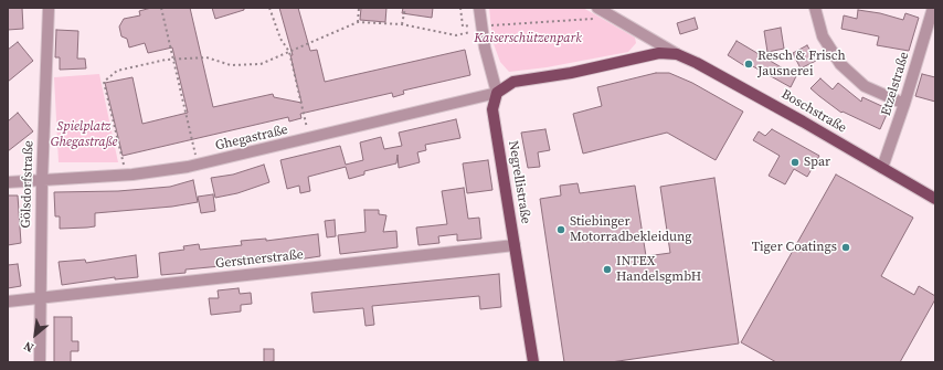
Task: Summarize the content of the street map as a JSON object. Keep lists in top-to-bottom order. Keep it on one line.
{"streets":{"main road":["Boschstraße","Negrellistraße"],"street":["Etzelstraße","Ghegastraße","Gölsdorfstraße","Gerstnerstraße"]},"crossings":[["Etzelstraße","Boschstraße"],["Boschstraße","Ghegastraße"],["Boschstraße","Negrellistraße"],["Ghegastraße","Negrellistraße"],["Ghegastraße","Gölsdorfstraße"],["Negrellistraße","Gerstnerstraße"],["Gölsdorfstraße","Gerstnerstraße"]],"parks":["Kaiserschützenpark","Spielplatz Ghegastraße"],"places":["Resch & Frisch Jausnerei","Spar","Stiebinger Motorradbekleidung","Tiger Coatings","INTEX HandelsgmbH"],"north":"bottom left"}
